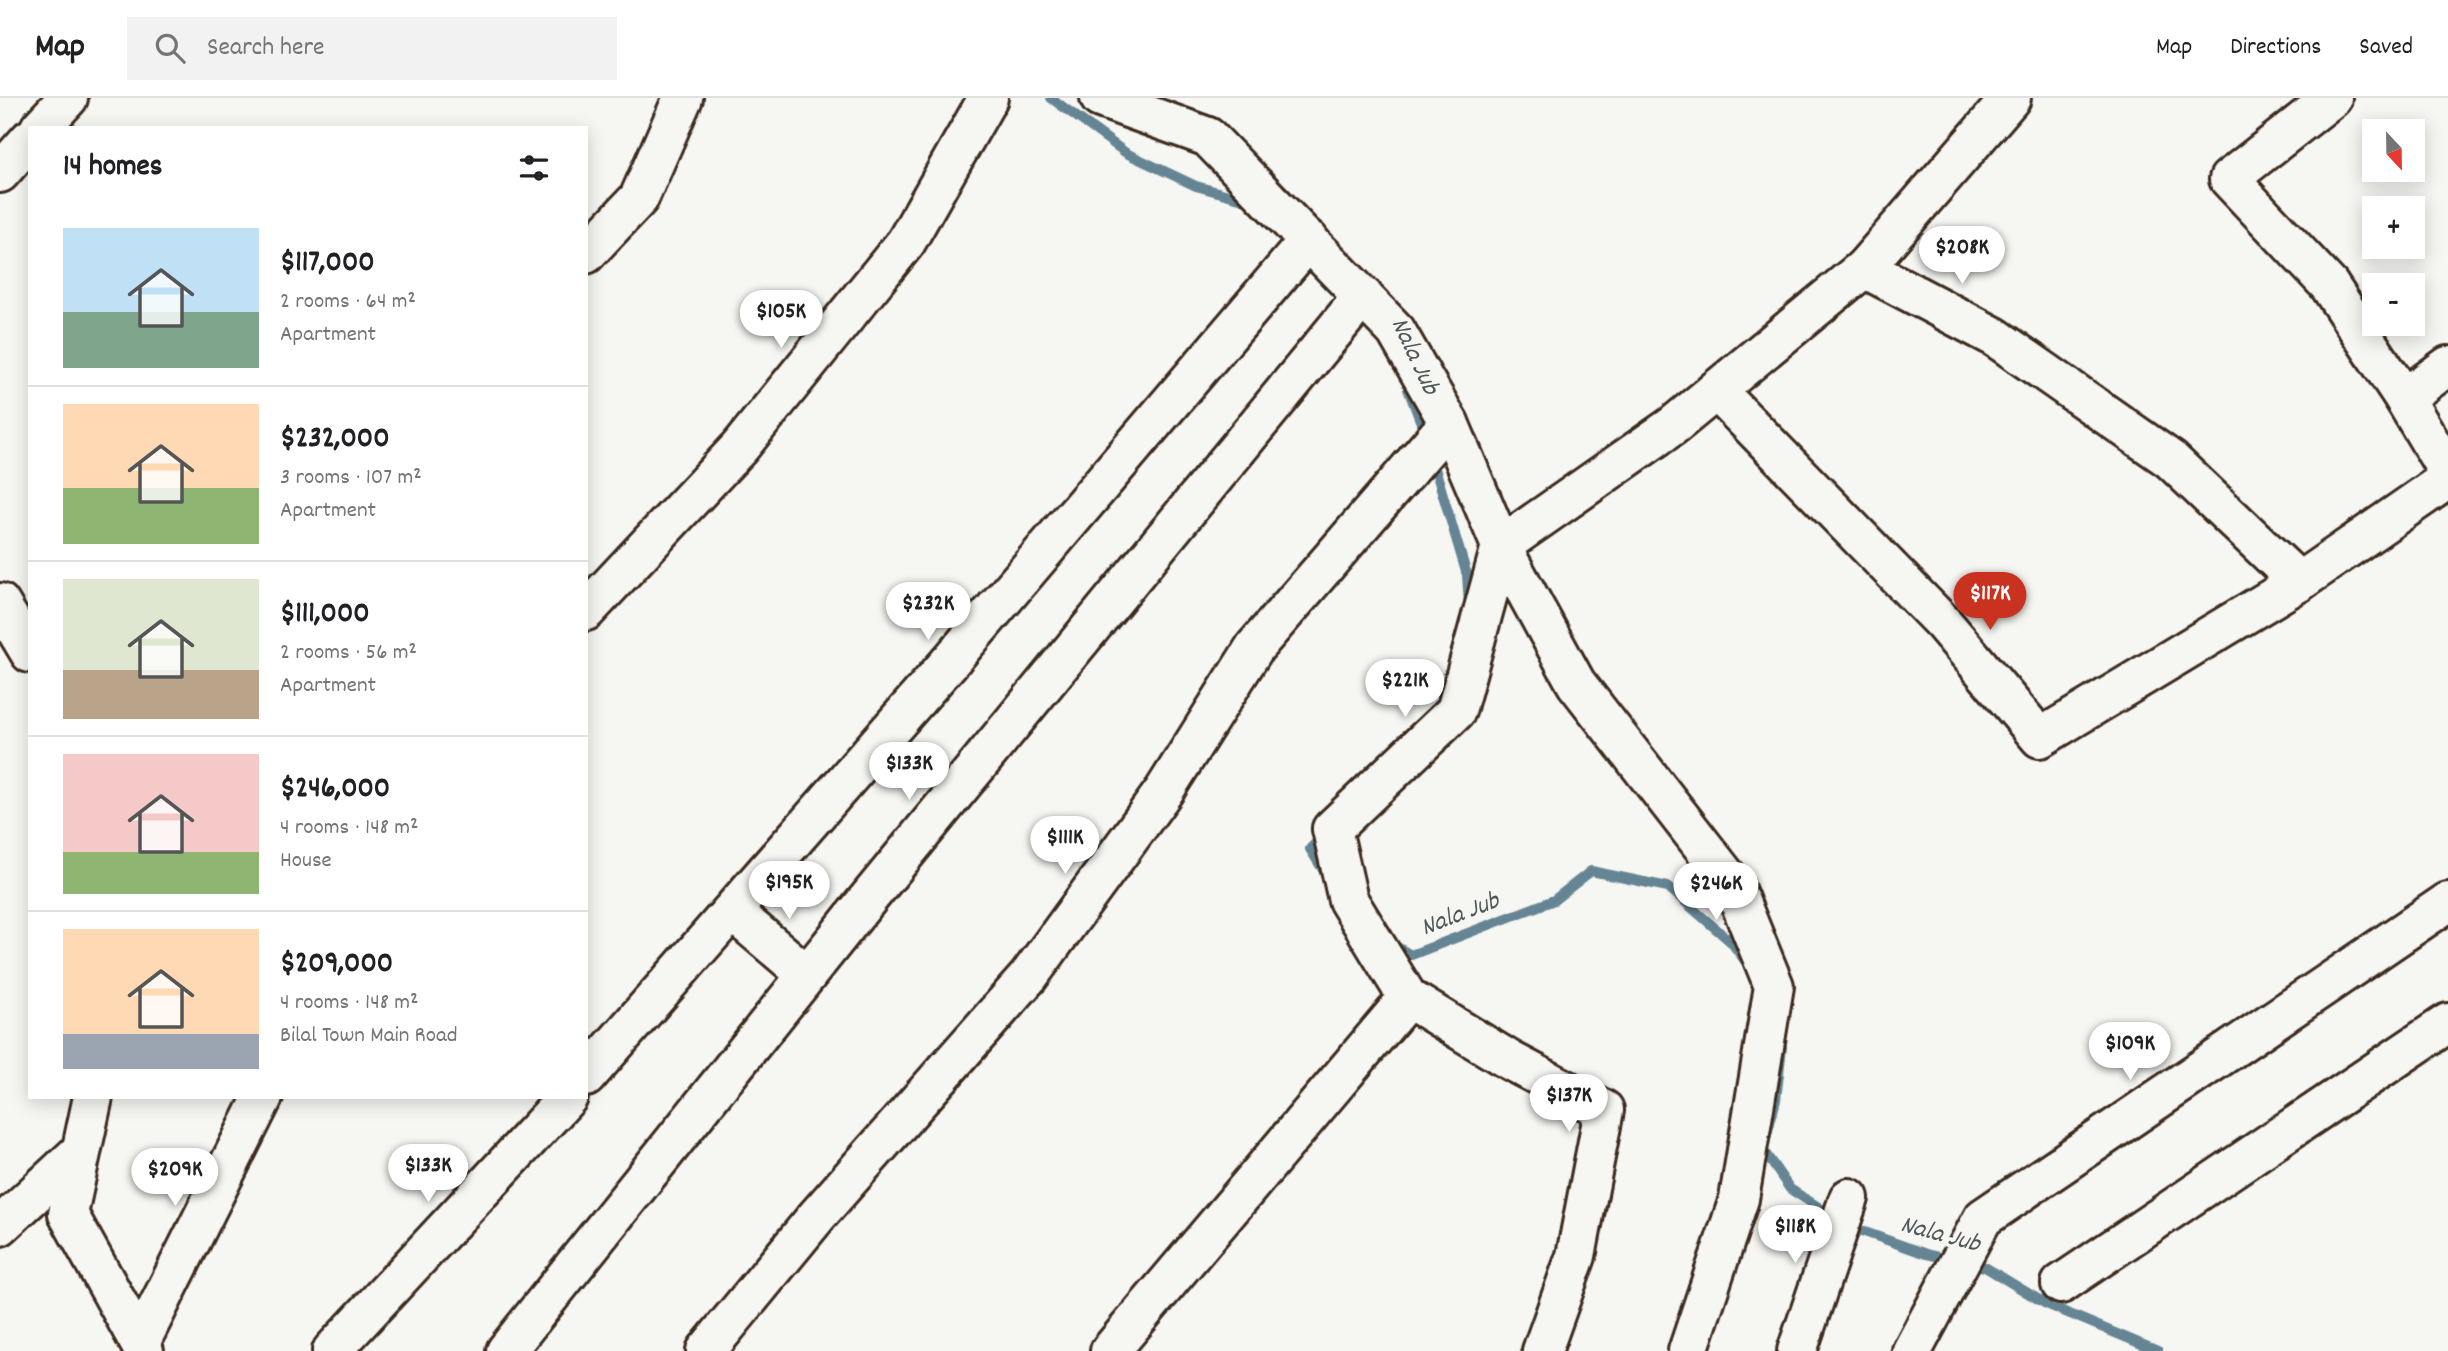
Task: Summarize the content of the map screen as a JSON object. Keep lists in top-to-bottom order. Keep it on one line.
{"water":["Nala Jub"],"north":"bottom","page":{"header":"Map","search":"Search here","nav":["Map","Directions","Saved"],"map_buttons":["+","−"],"heading":"14 homes","list":[{"name":"$117,000","note":"2 rooms · 64 m² · Apartment"},{"name":"$232,000","note":"3 rooms · 107 m² · Apartment"},{"name":"$111,000","note":"2 rooms · 56 m² · Apartment"},{"name":"$246,000","note":"4 rooms · 148 m² · House"},{"name":"$209,000","note":"4 rooms · 148 m² · Bilal Town Main Road"}],"price":["$208K","$105K","$117K","$232K","$221K","$133K","$111K","$195K","$246K","$109K","$137K","$133K","$209K","$118K"]}}
